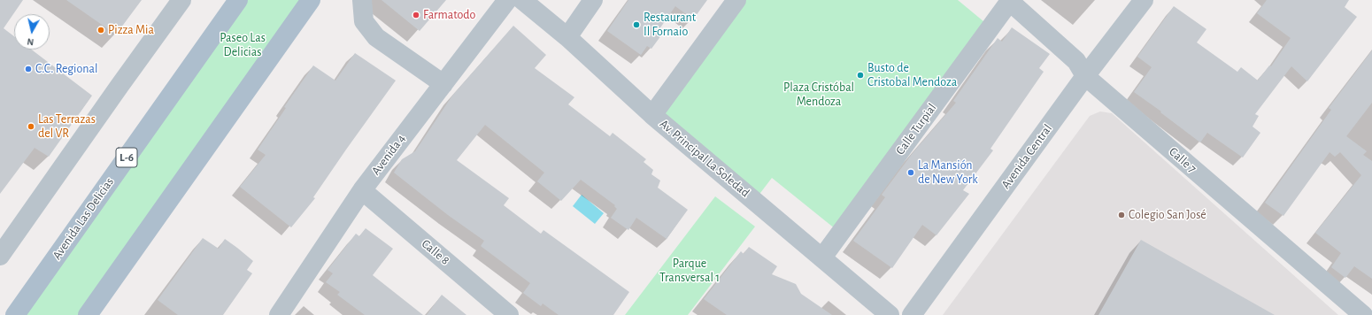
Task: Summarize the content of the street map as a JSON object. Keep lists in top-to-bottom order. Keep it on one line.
{"streets":{"main road":["L-6","Avenida Las Delicias"],"street":["Calle Turpial","Avenida 4","Avenida Central","Av. Principal La Soledad","Calle 7","Calle 8"]},"crossings":[["Calle Turpial","Av. Principal La Soledad"],["Calle Turpial","Calle 7"],["Avenida 4","Calle 8"],["Avenida Central","Calle 7"]],"parks":["Paseo Las Delicias","Plaza Cristóbal Mendoza","Parque Transversal 1"],"places":["Farmatodo","Restaurant Il Fornaio","Pizza Mia","C.C. Regional","Busto de Cristobal Mendoza","Las Terrazas del VR","La Mansión de New York","Colegio San José"],"north":"bottom"}
